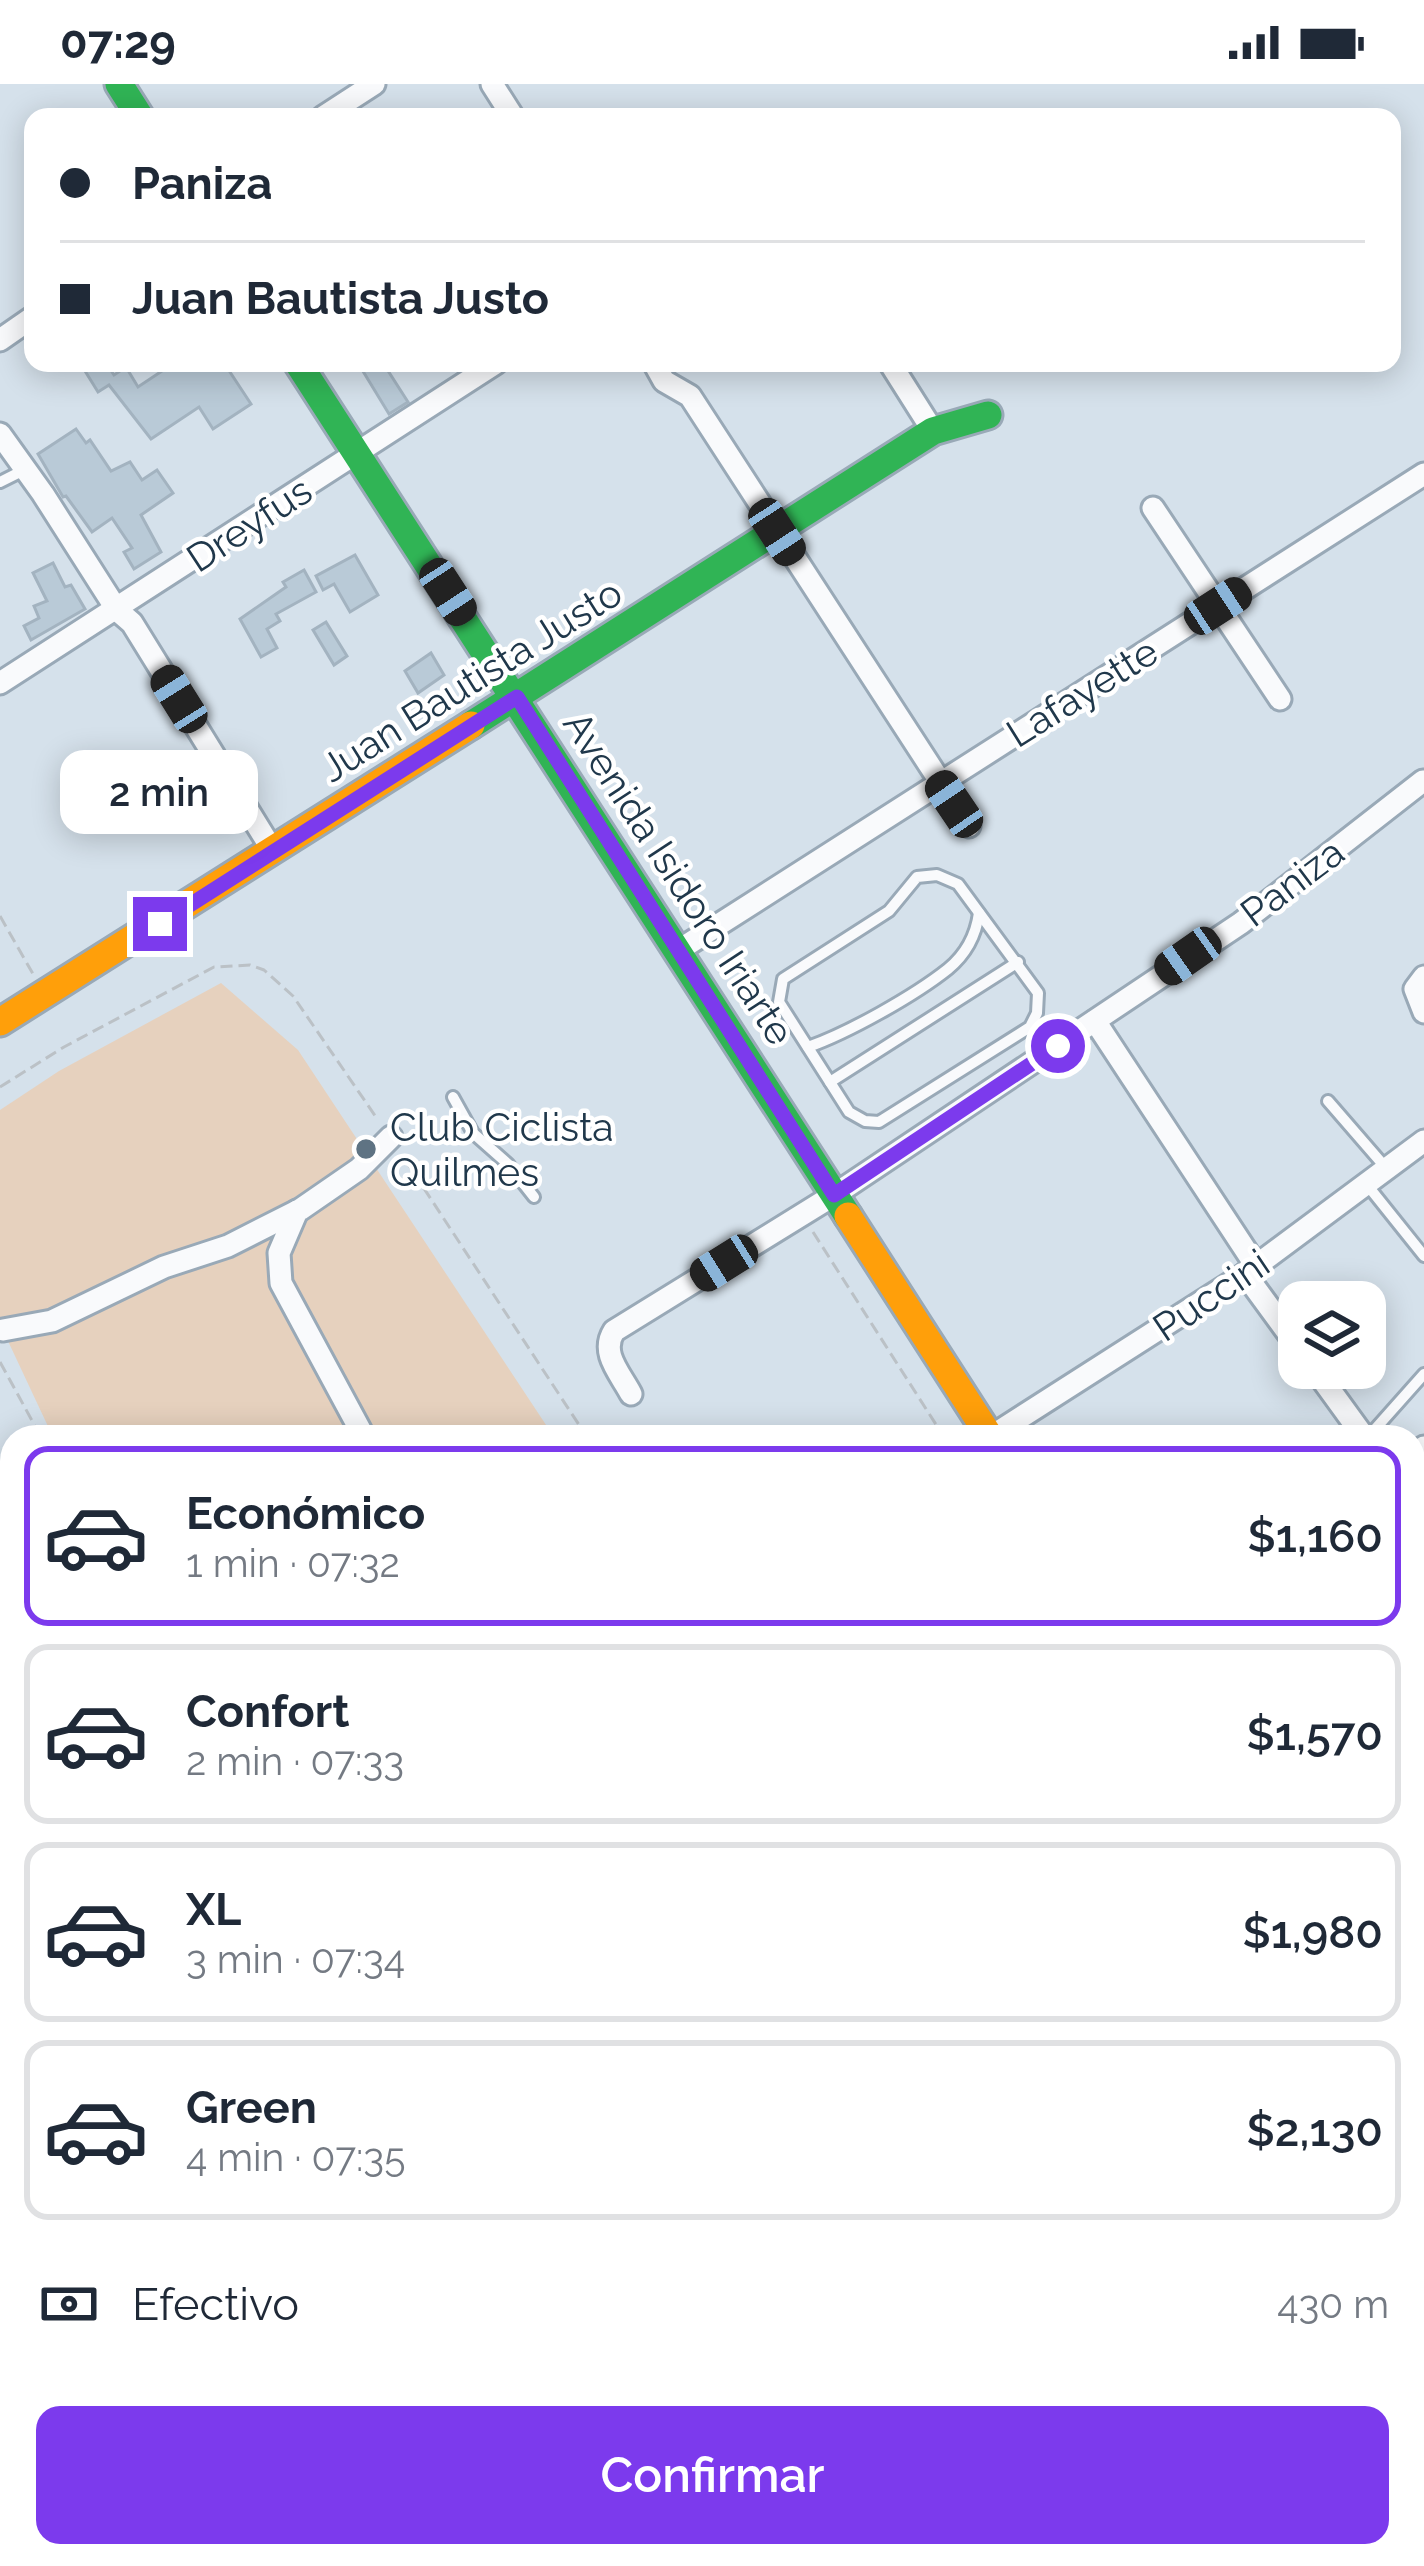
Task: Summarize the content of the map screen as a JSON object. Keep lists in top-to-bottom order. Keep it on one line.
{"streets":{"main road":["Juan Bautista Justo","Avenida Isidoro Iriarte"],"street":["Dreyfus","Lafayette","Paniza","Puccini"]},"crossings":[["Dreyfus","Avenida Isidoro Iriarte"],["Juan Bautista Justo","Avenida Isidoro Iriarte"],["Lafayette","Avenida Isidoro Iriarte"],["Avenida Isidoro Iriarte","Paniza"]],"places":["Club Ciclista Quilmes"],"page":{"status":"07:29","banner":["Paniza","Juan Bautista Justo"],"bubble":"2 min","list":[{"name":"Económico","note":"1 min · 07:32","value":"$1,160"},{"name":"Confort","note":"2 min · 07:33","value":"$1,570"},{"name":"XL","note":"3 min · 07:34","value":"$1,980"},{"name":"Green","note":"4 min · 07:35","value":"$2,130"}],"pay":["Efectivo","430 m"],"buttons":"Confirmar"}}
